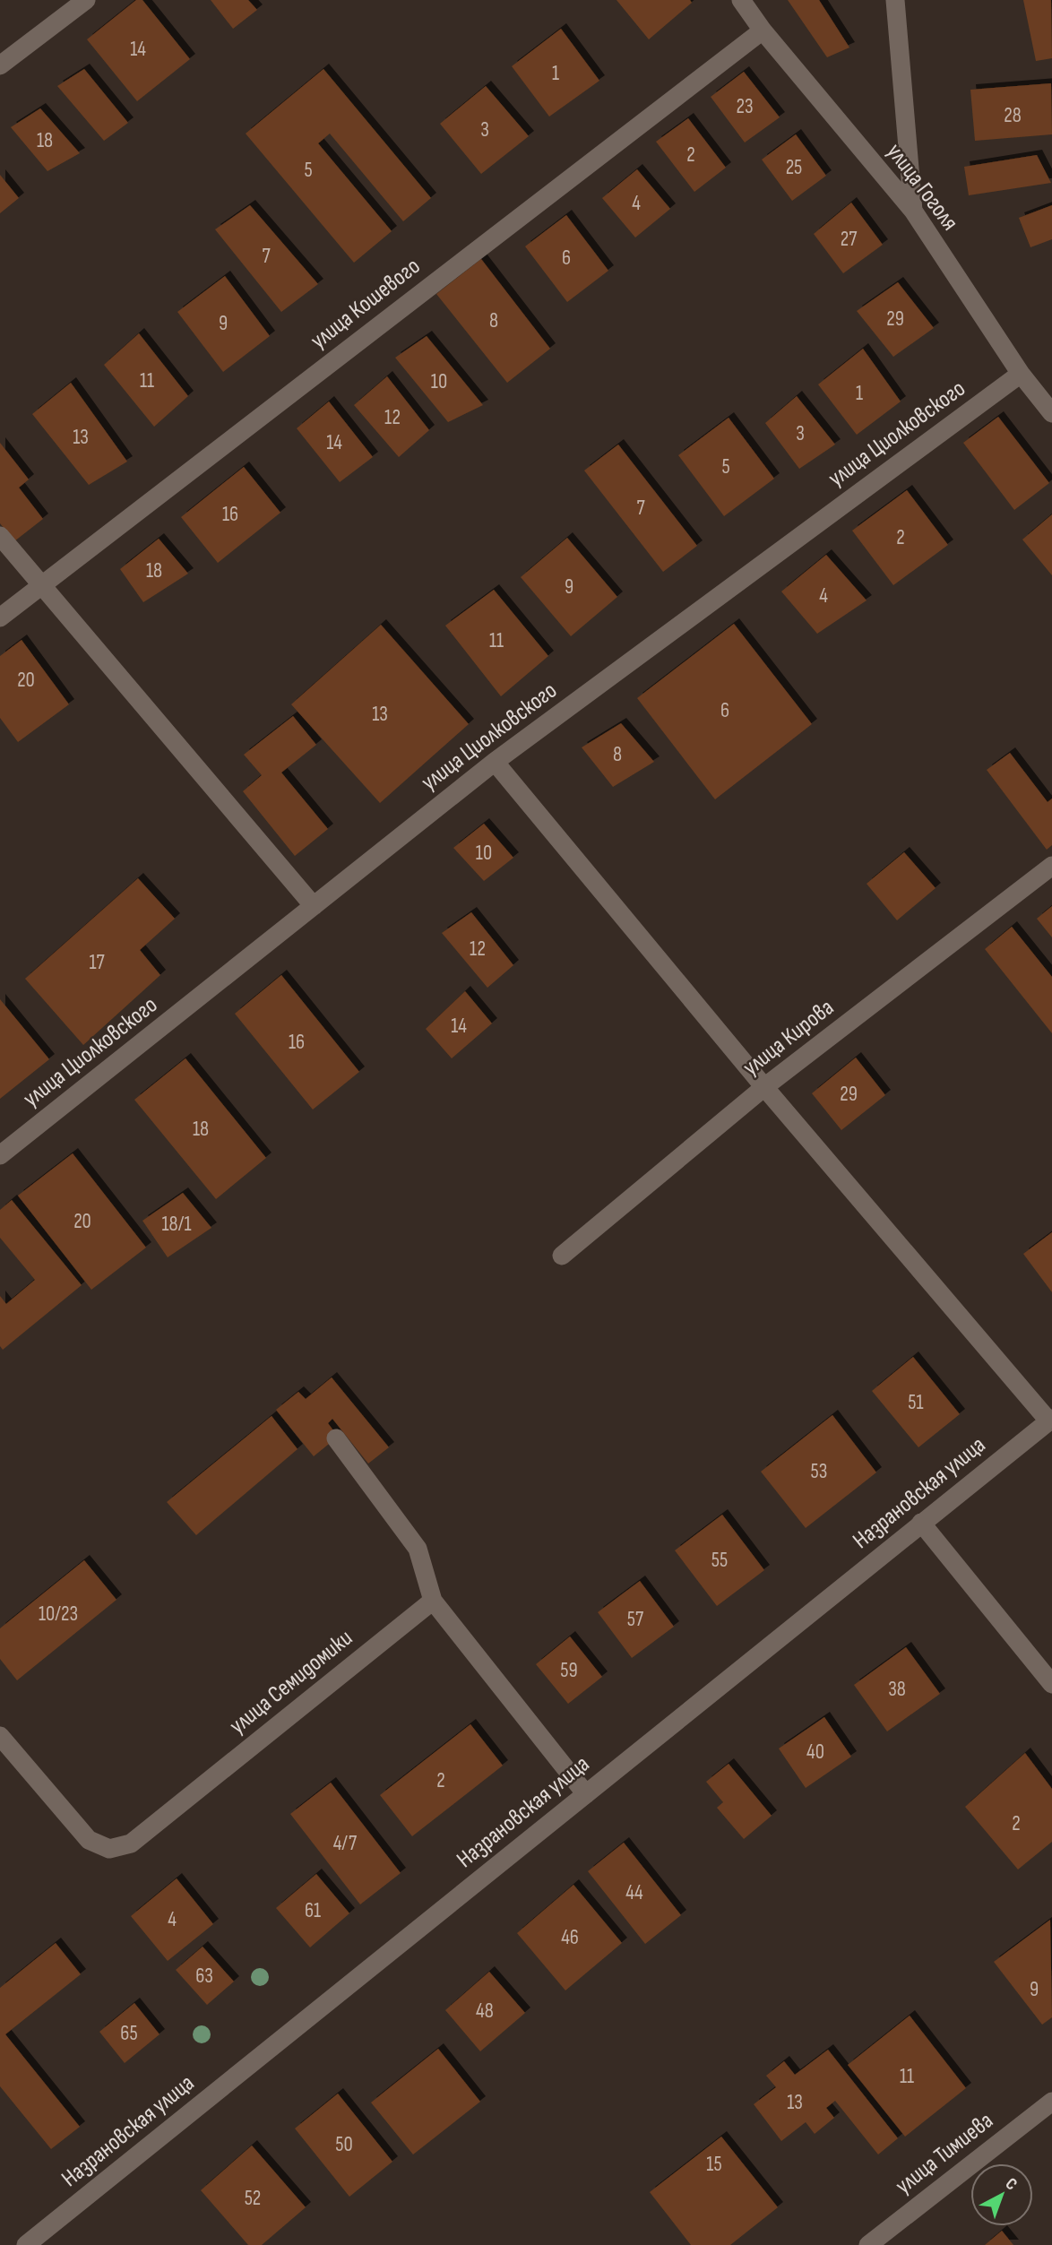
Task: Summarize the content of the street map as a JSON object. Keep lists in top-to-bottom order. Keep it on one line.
{"streets":{"street":["улица Гоголя","улица Кошевого","улица Циолковского","улица Кирова","Назрановская улица","улица Семидомики","улица Тимиева"]},"crossings":[["улица Гоголя","улица Кошевого"],["улица Гоголя","улица Циолковского"]],"house_numbers":["14","1","23","28","3","18","2","25","5","4","27","7","6","29","8","9","11","10","1","12","3","13","14","5","7","16","2","18","9","4","11","20","6","13","8","10","12","17","14","16","29","18","20","18/1","51","53","55","10/23","57","59","38","40","2","2","4/7","44","61","4","46","63","9","48","65","11","13","50","15","52"],"north":"top right"}
